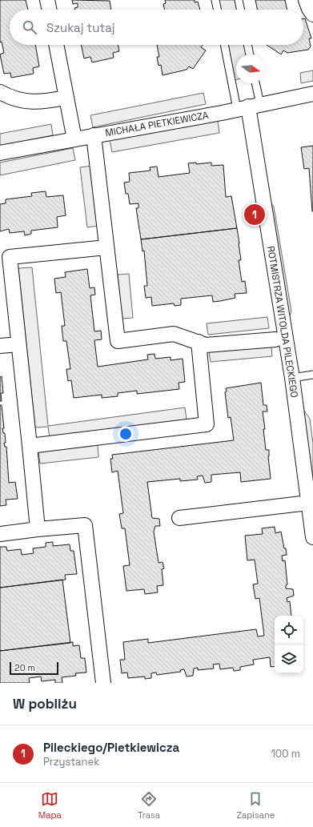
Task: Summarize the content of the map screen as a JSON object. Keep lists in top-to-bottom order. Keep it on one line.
{"streets":{"street":["MICHAŁA PIETKIEWICZA","ROTMISTRZA WITOLDA PILECKIEGO"]},"crossings":[["MICHAŁA PIETKIEWICZA","ROTMISTRZA WITOLDA PILECKIEGO"]],"scale_bar":"20 m","north":"right","page":{"search":"Szukaj tutaj","pins":"1","scale":"20 m","heading":"W pobliżu","list":[{"mark":"1","name":"Pileckiego/Pietkiewicza","note":"Przystanek","value":"100 m"}],"nav":["Mapa","Trasa","Zapisane"]}}
